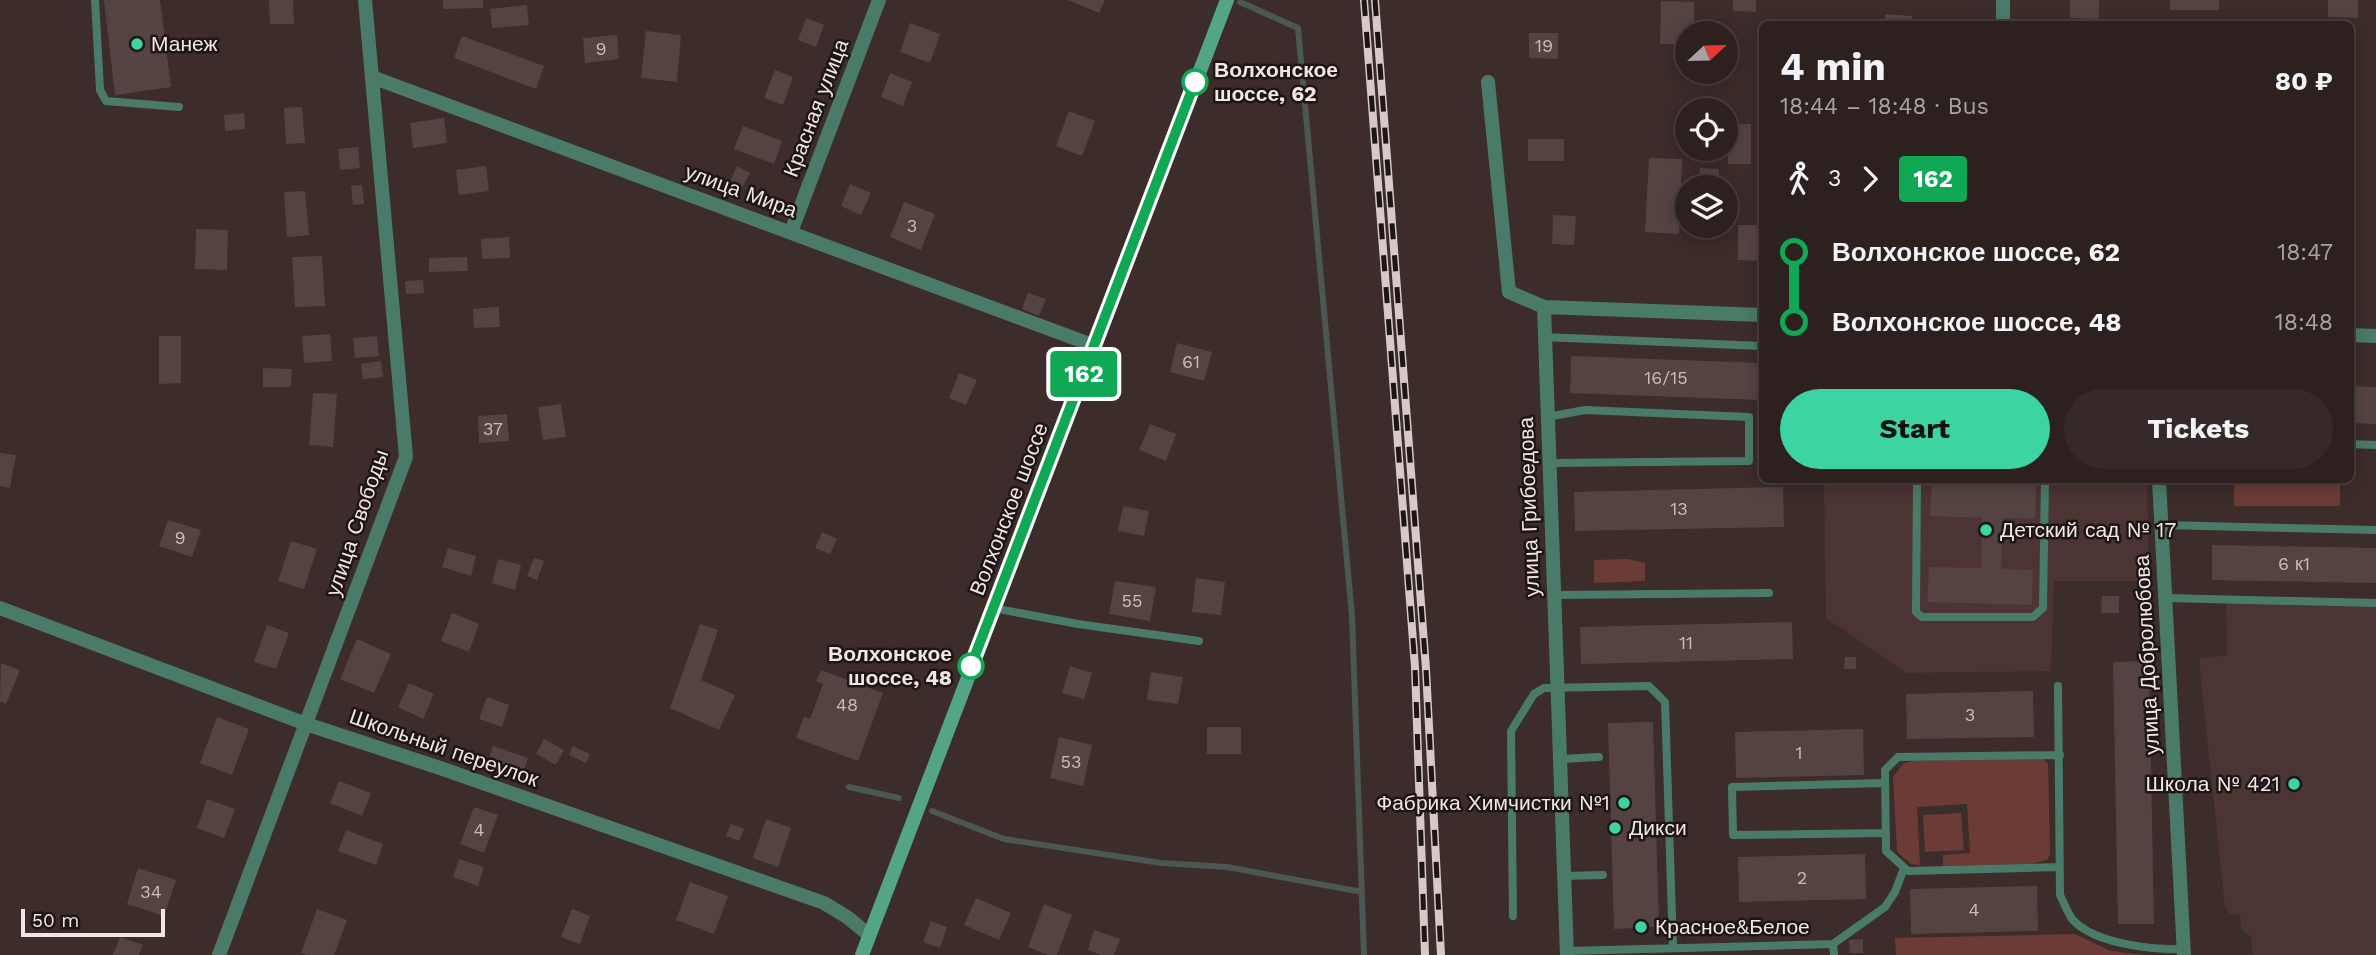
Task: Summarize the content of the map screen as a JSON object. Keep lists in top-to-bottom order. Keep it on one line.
{"streets":{"street":["Красная улица","улица Мира","улица Грибоедова","Волхонское шоссе","улица Свободы","улица Добролюбова","Школьный переулок"]},"crossings":[["Красная улица","улица Мира"],["улица Мира","Волхонское шоссе"],["улица Мира","улица Свободы"],["Волхонское шоссе","Школьный переулок"],["улица Свободы","Школьный переулок"]],"places":["Манеж","Волхонское шоссе, 62","Детский сад № 17","Волхонское шоссе, 48","Школа № 421","Фабрика Химчистки №1","Дикси","Красное&Белое"],"lines":["bus line 162"],"house_numbers":["19","9","3","61","16/15","37","13","9","6 к1","55","11","48","3","1","53","4","2","34","4"],"scale_bar":"50 m","north":"right","page":{"on_map":"162","heading":["4 min","18:44 – 18:48 · Bus","80 ₽"],"legs":["3","162"],"list":[{"name":"Волхонское шоссе, 62","value":"18:47"},{"name":"Волхонское шоссе, 48","value":"18:48"}],"buttons":["Start","Tickets"],"scale":"50 m"}}
